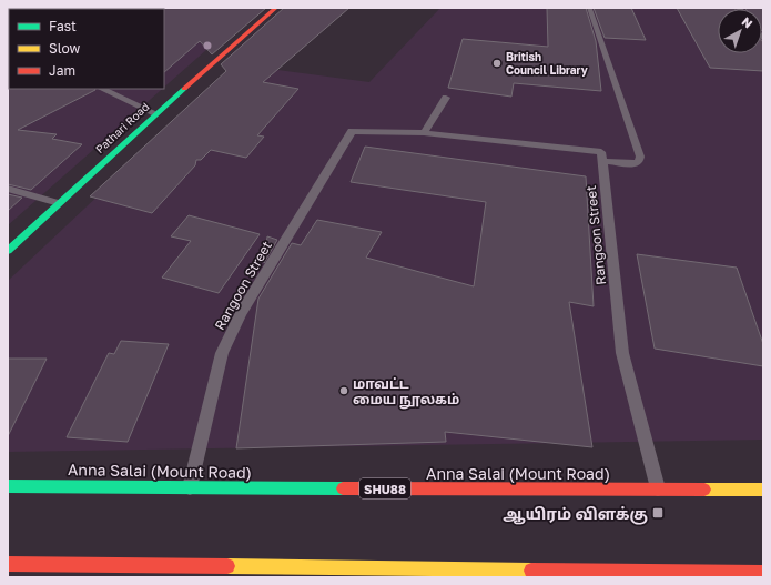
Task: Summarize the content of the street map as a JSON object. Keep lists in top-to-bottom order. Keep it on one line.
{"streets":{"main road":["Pathari Road","Anna Salai (Mount Road)","SHU88"],"lane":["Rangoon Street"]},"crossings":[["Rangoon Street","Anna Salai (Mount Road)"]],"places":{"other":["British Council Library","மாவட்ட மைய நூலகம்"],"transit":["ஆயிரம் விளக்கு"]},"legend":["Fast","Slow","Jam"],"north":"top right"}
